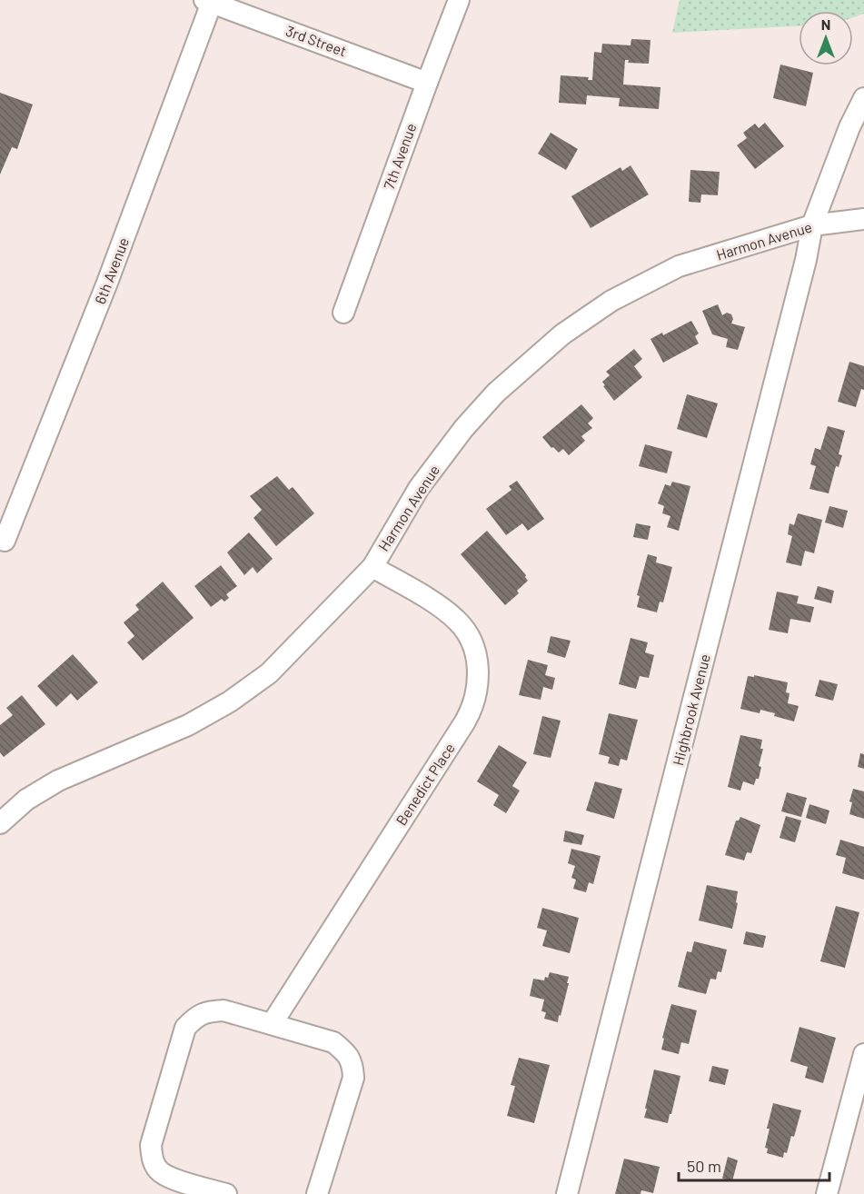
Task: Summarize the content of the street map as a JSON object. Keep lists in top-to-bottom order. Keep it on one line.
{"streets":{"street":["3rd Street","7th Avenue","Harmon Avenue","6th Avenue","Highbrook Avenue","Benedict Place"]},"crossings":[["3rd Street","7th Avenue"],["3rd Street","6th Avenue"],["Harmon Avenue","Highbrook Avenue"],["Harmon Avenue","Benedict Place"]],"scale_bar":"50 m","north":"top"}
